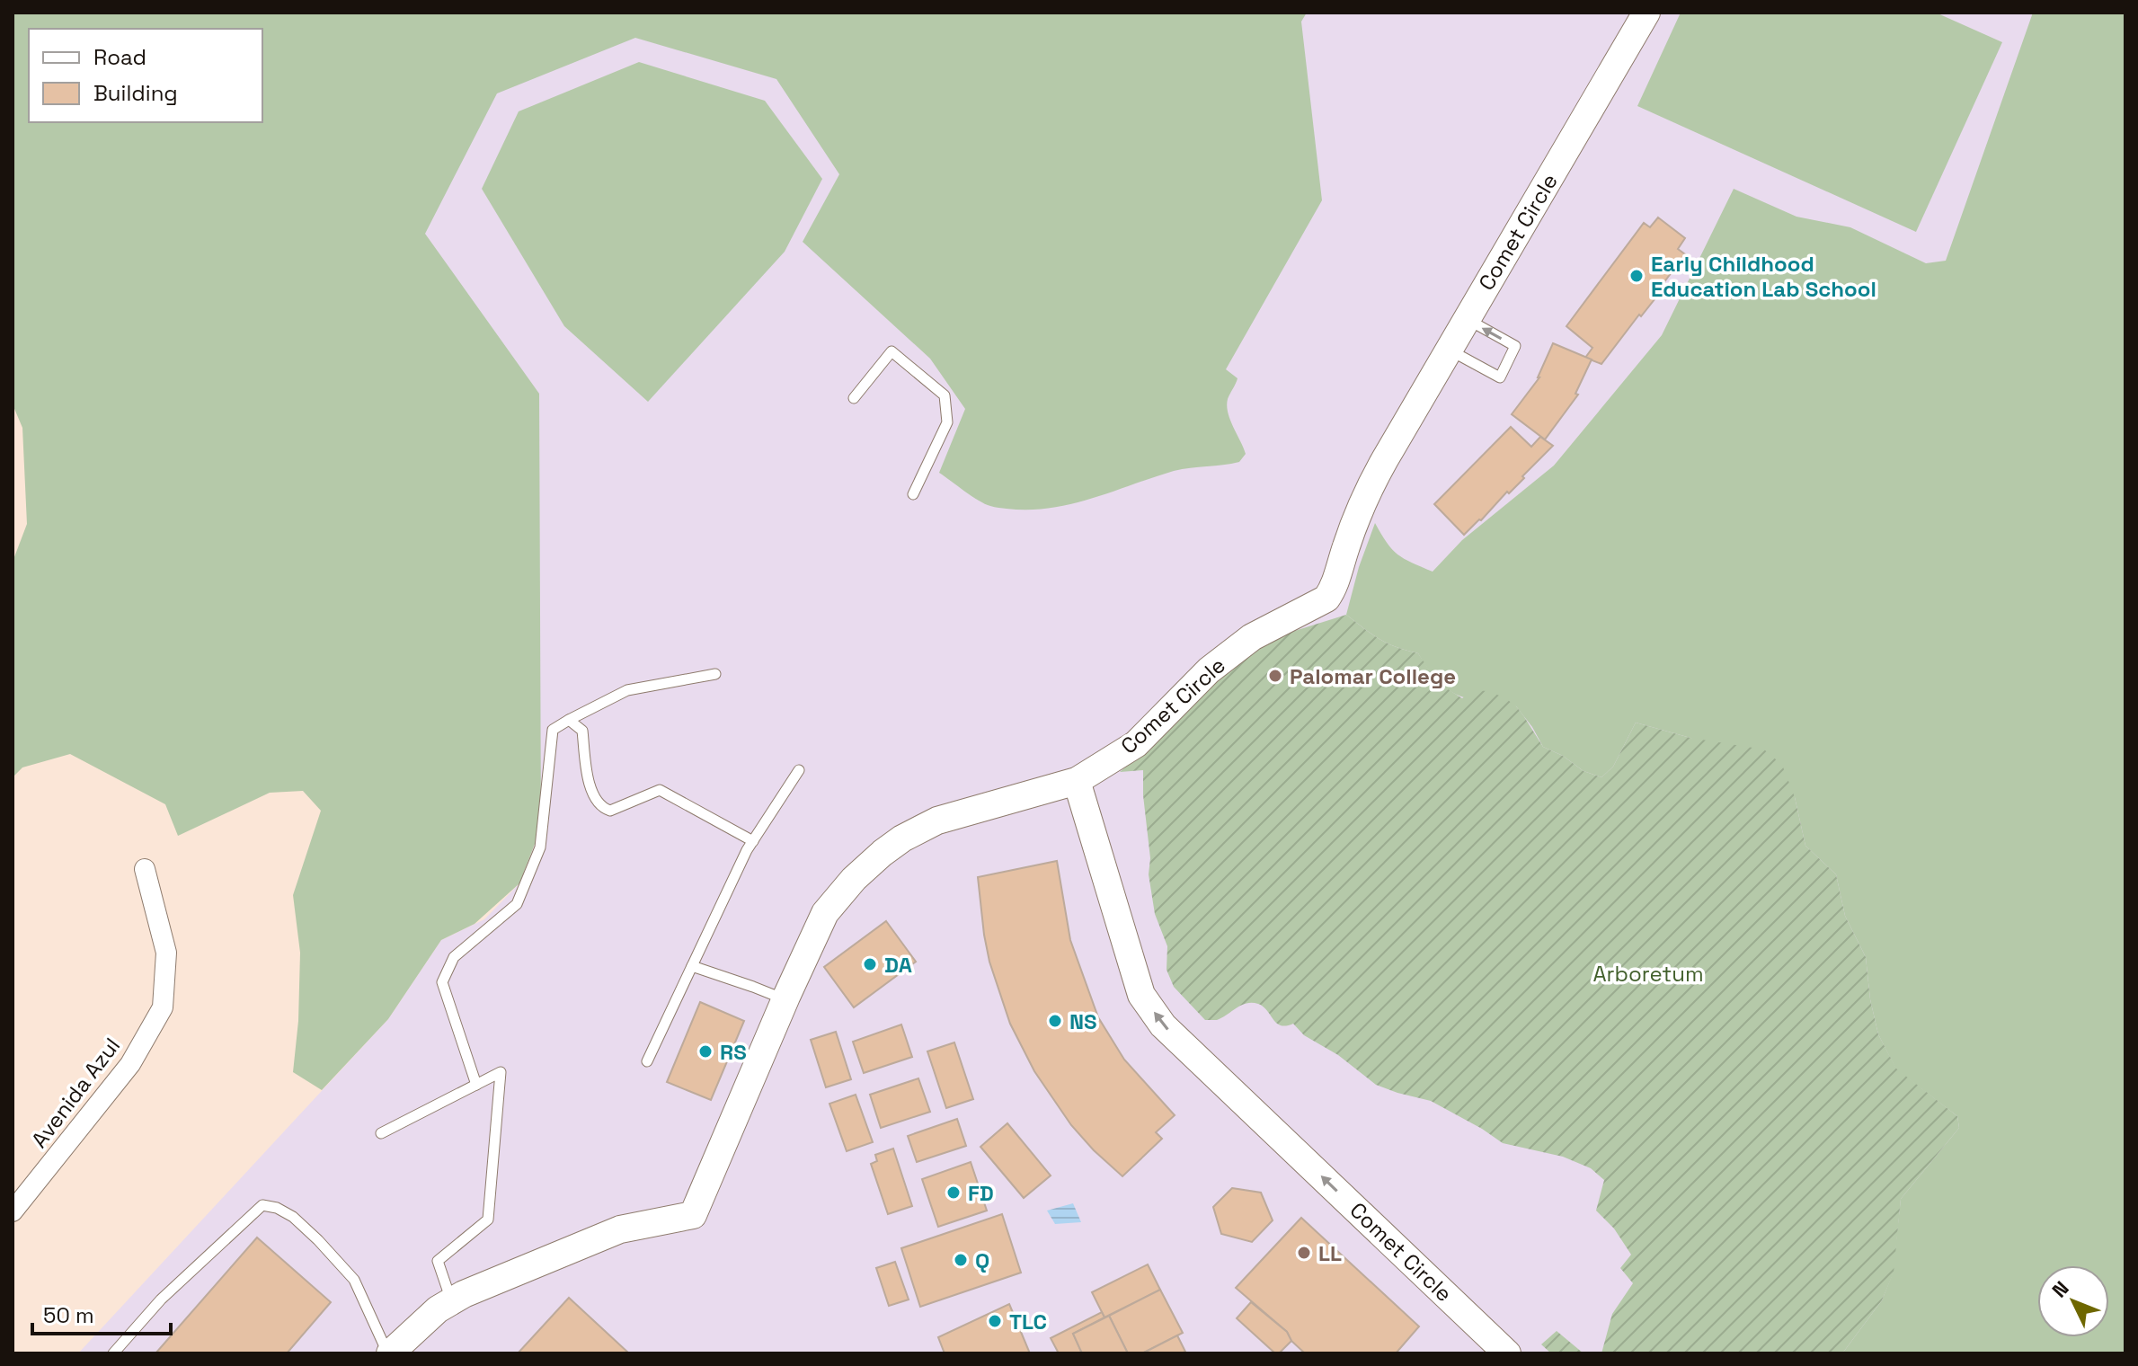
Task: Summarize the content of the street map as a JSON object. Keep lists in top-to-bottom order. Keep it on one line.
{"streets":{"street":["Comet Circle","Avenida Azul"]},"one_way":["Comet Circle"],"parks":["Arboretum"],"places":["Early Childhood Education Lab School","Palomar College","DA","NS","RS","FD","LL","Q","TLC"],"legend":["Road","Building"],"scale_bar":"50 m","north":"top left"}
